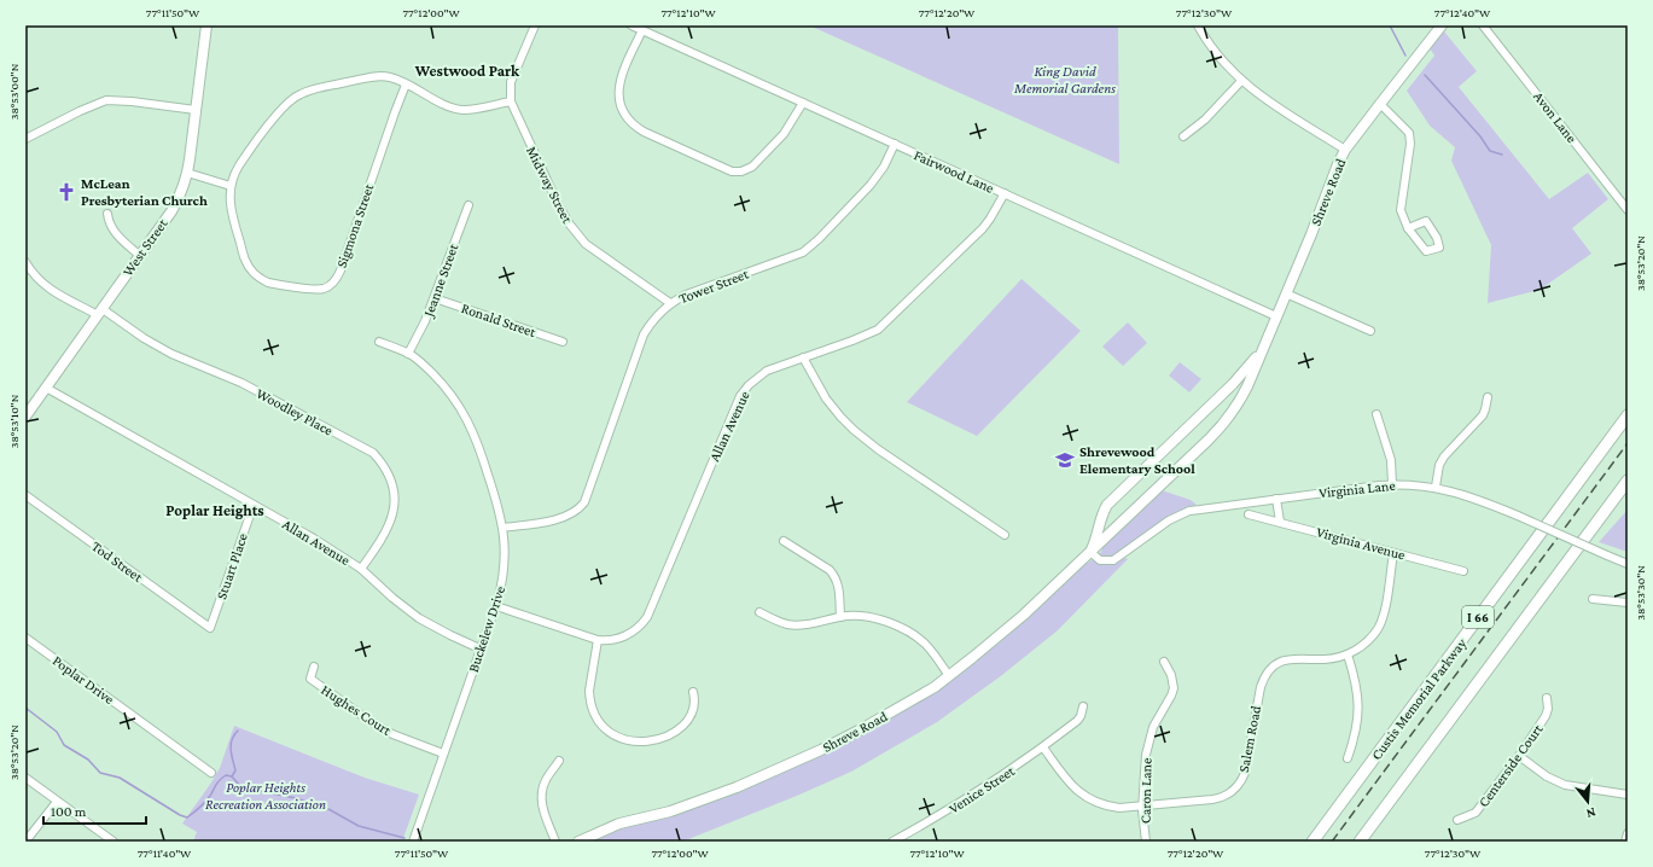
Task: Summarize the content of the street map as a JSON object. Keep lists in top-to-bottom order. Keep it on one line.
{"streets":{"highway":["I 66","Custis Memorial Parkway"],"main road":["Shreve Road","West Street"],"street":["Avon Lane","Fairwood Lane","Midway Street","Sigmona Street","Jeanne Street","Tower Street","Ronald Street","Woodley Place","Allan Avenue","Virginia Lane","Virginia Avenue","Tod Street","Stuart Place","Buckelew Drive","Poplar Drive","Hughes Court","Salem Road","Centerside Court","Venice Street","Caron Lane"]},"crossings":[["Fairwood Lane","Shreve Road"],["Fairwood Lane","Tower Street"],["Fairwood Lane","Allan Avenue"],["Midway Street","Tower Street"],["Shreve Road","Virginia Lane"],["West Street","Woodley Place"],["West Street","Allan Avenue"],["Jeanne Street","Ronald Street"],["Jeanne Street","Buckelew Drive"],["Tower Street","Buckelew Drive"],["Woodley Place","Allan Avenue"],["Allan Avenue","Stuart Place"],["Allan Avenue","Buckelew Drive"],["Virginia Avenue","Salem Road"],["Tod Street","Stuart Place"],["Buckelew Drive","Hughes Court"],["Salem Road","Venice Street"],["Salem Road","Caron Lane"]],"districts":["Westwood Park","Poplar Heights"],"parks":["King David Memorial Gardens","Poplar Heights Recreation Association"],"places":{"church":["McLean Presbyterian Church"],"school or university":["Shrevewood Elementary School"]},"scale_bar":"100 m","north":"bottom","coordinates":["77°11'50\"W","77°12'00\"W","77°12'10\"W","77°12'20\"W","77°12'30\"W","77°12'40\"W","38°53'00\"N","38°53'20\"N","38°53'10\"N","38°53'30\"N","77°11'40\"W"]}
